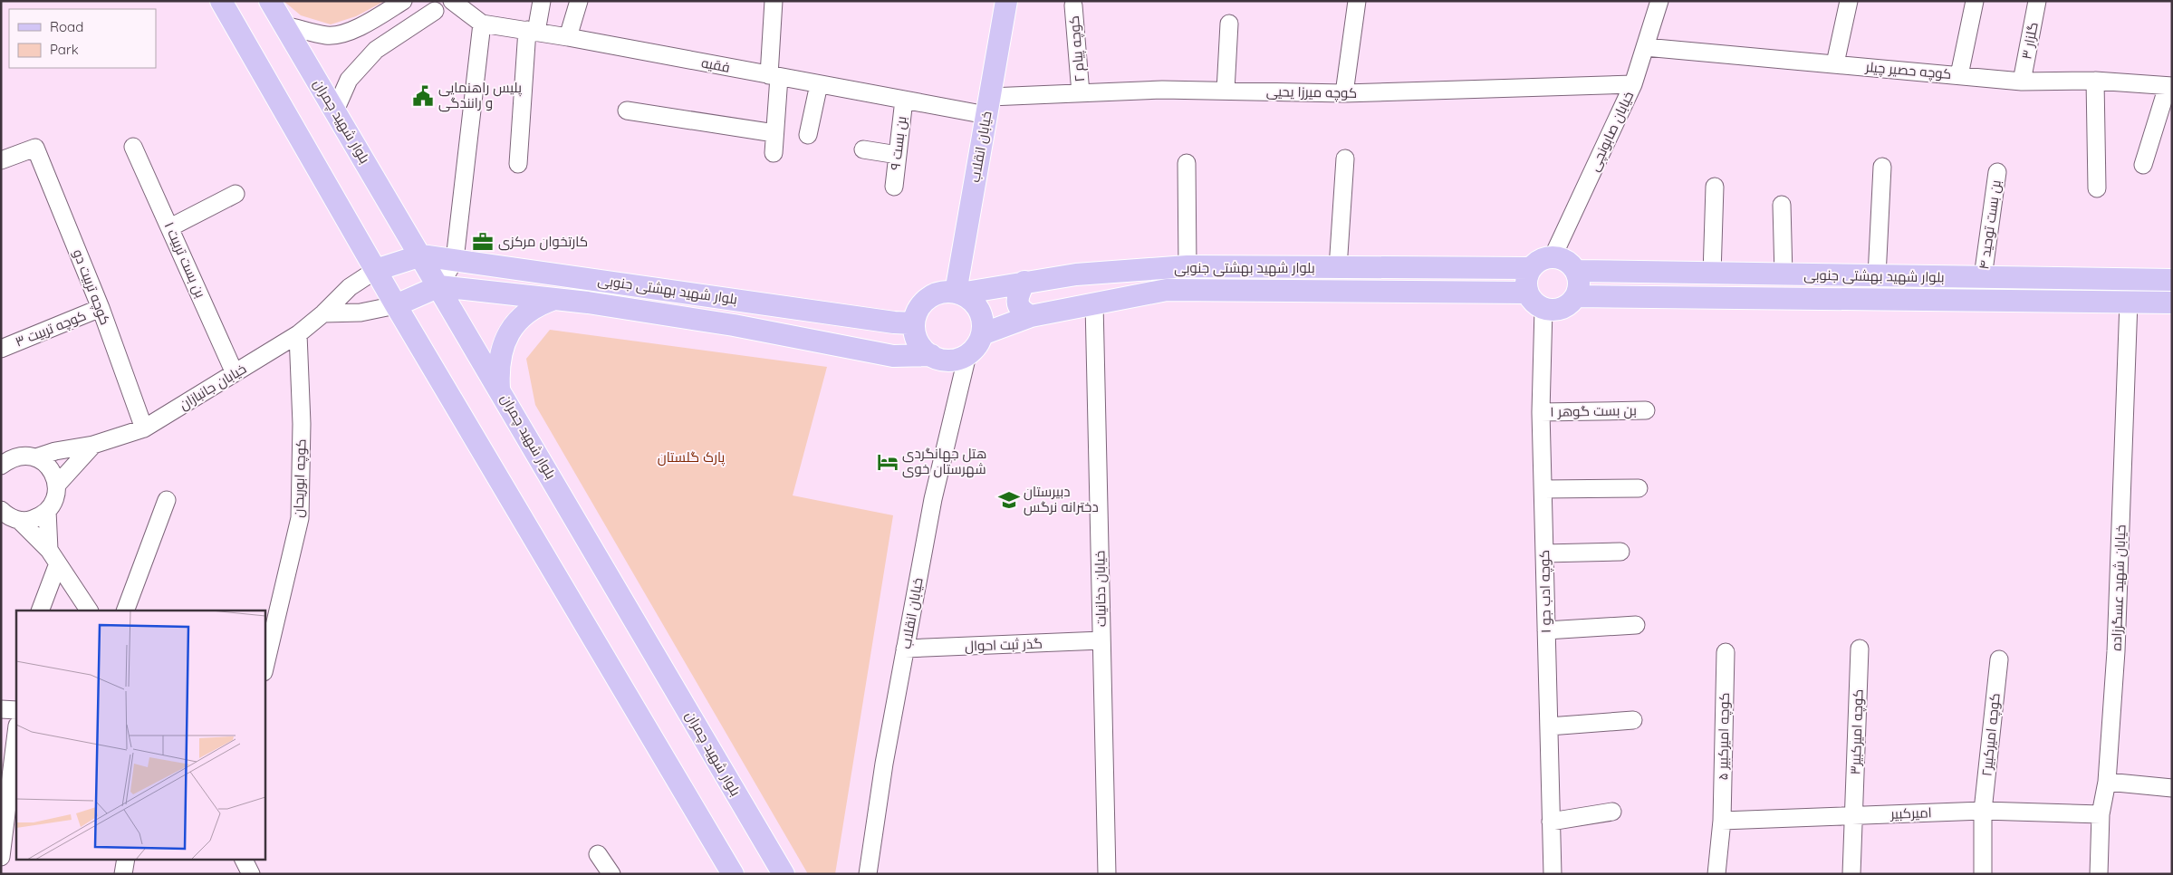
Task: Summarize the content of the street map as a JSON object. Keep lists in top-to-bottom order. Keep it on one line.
{"streets":{"main road":["بلوار شهید چمران","خیابان انقلاب","بلوار شهید بهشتی جنوبی"],"street":["گلزار ۳","کوچه پیام ۲","فقیه","کوچه حصیر چیلر","کوچه میرزا یحیی","خیابان صابونچی","بن بست ۹","۴ بن بست توحید","بن بست تربیت ۱","کوچه تربیت دو","کوچه تربیت ۳","خیابان جانبازان","بن بست گوهر ۱","کوچه ابوریحان","خیابان شهید عسگرزاده","خیابان دخانیات","کوچه ادب جو ۱","گذر ثبت احوال","کوچه امیرکبیر۳","کوچه امیرکبیر۲","کوچه امیرکبیر ۵","امیرکبیر"]},"crossings":[["گلزار ۳","کوچه حصیر چیلر"],["کوچه پیام ۲","کوچه میرزا یحیی"],["فقیه","کوچه میرزا یحیی"],["فقیه","بن بست ۹"],["فقیه","خیابان انقلاب"],["کوچه حصیر چیلر","خیابان صابونچی"],["کوچه میرزا یحیی","خیابان صابونچی"],["کوچه میرزا یحیی","خیابان انقلاب"],["بلوار شهید چمران","بلوار شهید بهشتی جنوبی"],["خیابان صابونچی","بلوار شهید بهشتی جنوبی"],["خیابان صابونچی","کوچه ادب جو ۱"],["خیابان انقلاب","بلوار شهید بهشتی جنوبی"],["خیابان انقلاب","گذر ثبت احوال"],["۴ بن بست توحید","بلوار شهید بهشتی جنوبی"],["بن بست تربیت ۱","خیابان جانبازان"],["بلوار شهید بهشتی جنوبی","خیابان شهید عسگرزاده"],["بلوار شهید بهشتی جنوبی","خیابان دخانیات"],["بلوار شهید بهشتی جنوبی","کوچه ادب جو ۱"],["کوچه تربیت دو","کوچه تربیت ۳"],["کوچه تربیت دو","خیابان جانبازان"],["خیابان جانبازان","کوچه ابوریحان"],["بن بست گوهر ۱","کوچه ادب جو ۱"],["خیابان شهید عسگرزاده","امیرکبیر"],["خیابان دخانیات","گذر ثبت احوال"],["کوچه امیرکبیر۳","امیرکبیر"],["کوچه امیرکبیر۲","امیرکبیر"],["کوچه امیرکبیر ۵","امیرکبیر"]],"parks":["پارک گلستان"],"places":{"public building":["پلیس راهنمایی و رانندگی"],"office":["کارتخوان مرکزی"],"hotel":["هتل جهانگردی شهرستان خوی"],"school or university":["دبیرستان دخترانه نرگس"]},"legend":["Road","Park"]}
